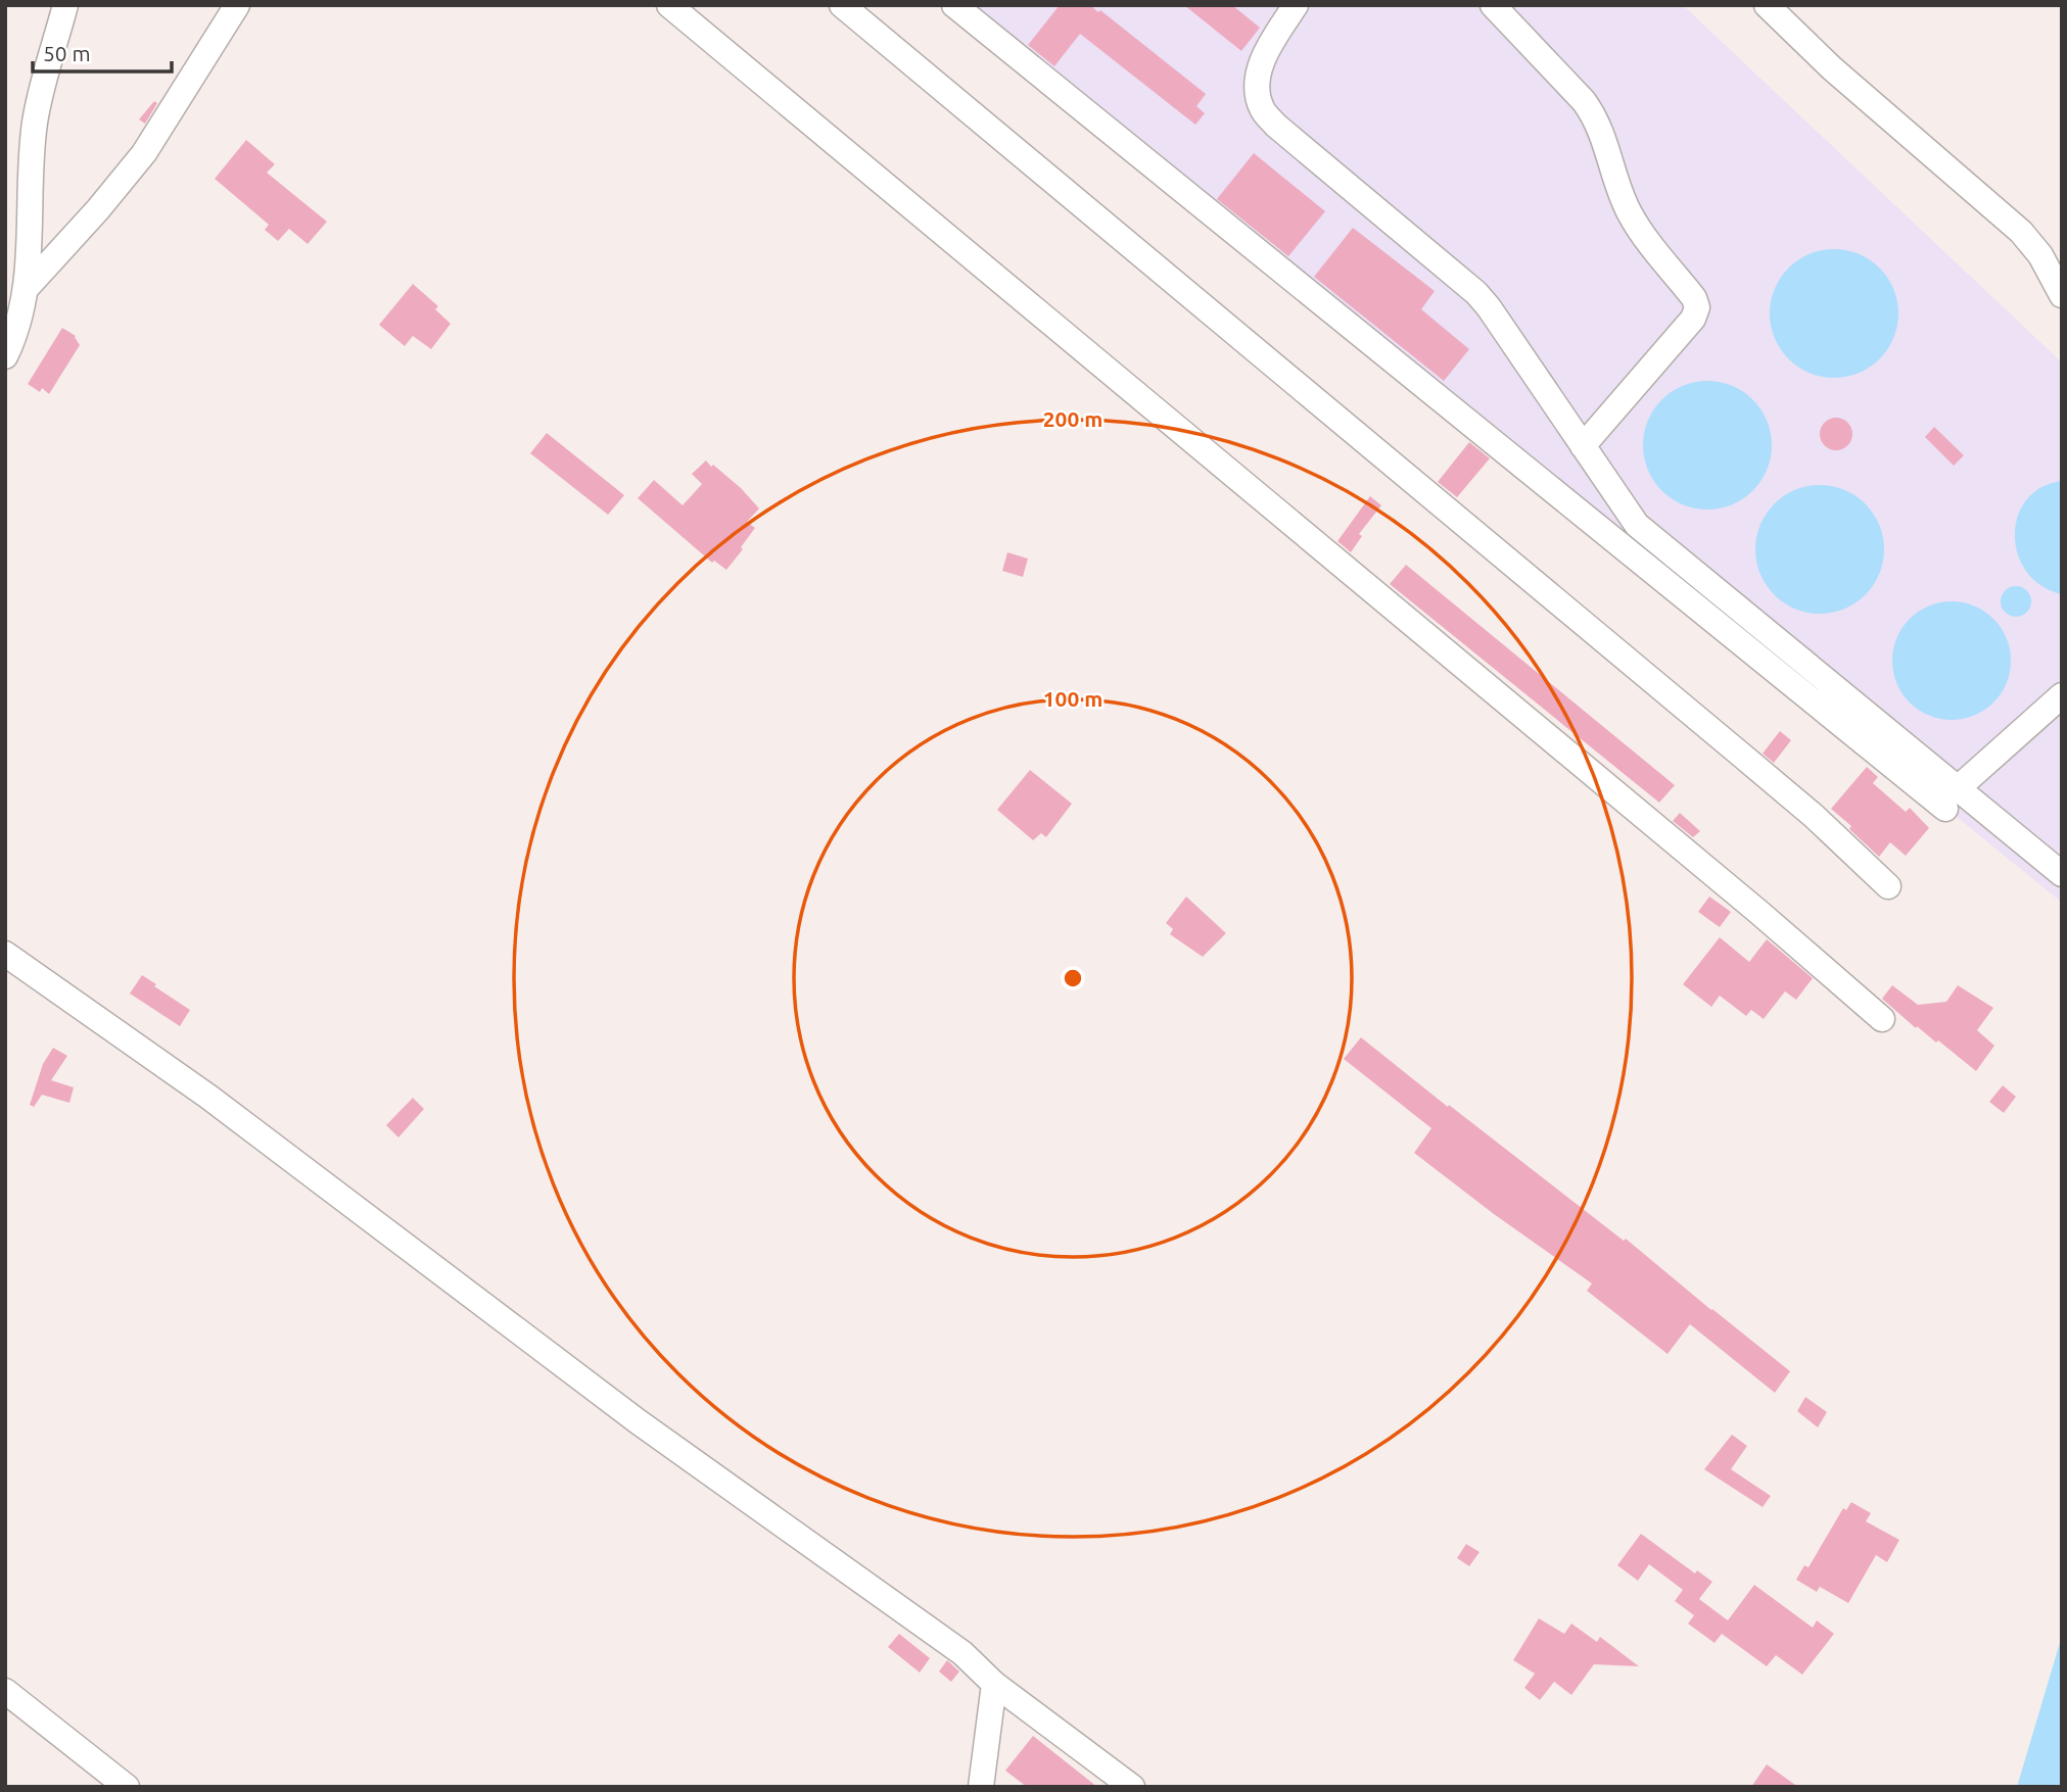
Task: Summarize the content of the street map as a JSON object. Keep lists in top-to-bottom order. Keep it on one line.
{"scale_bar":"50 m","rings":["200 m","100 m"]}
